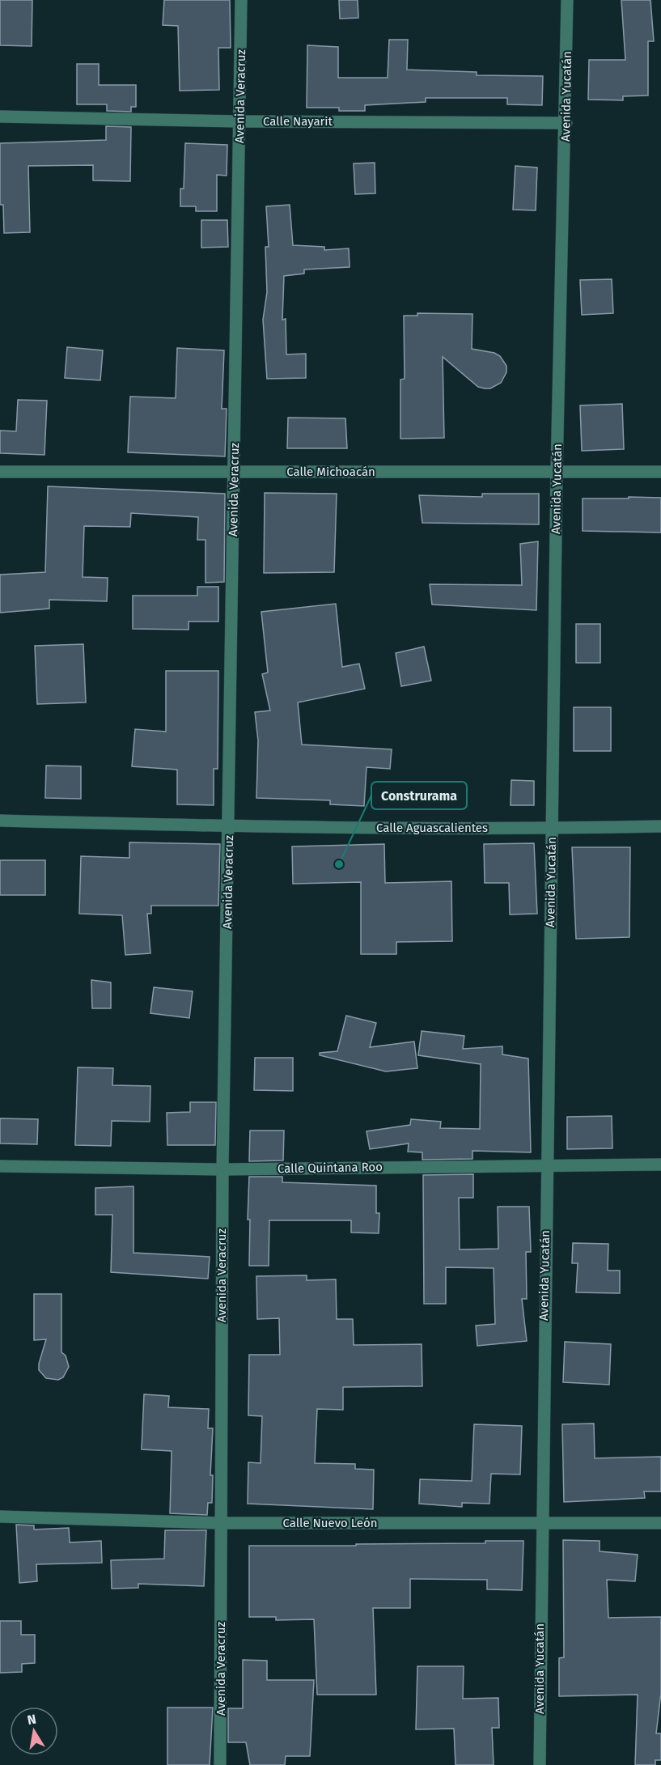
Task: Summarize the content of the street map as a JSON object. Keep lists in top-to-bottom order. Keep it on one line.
{"streets":{"street":["Avenida Veracruz","Avenida Yucatán","Calle Nayarit","Calle Michoacán","Calle Aguascalientes","Calle Quintana Roo","Calle Nuevo León"]},"crossings":[["Avenida Veracruz","Calle Nayarit"],["Avenida Veracruz","Calle Michoacán"],["Avenida Veracruz","Calle Aguascalientes"],["Avenida Veracruz","Calle Quintana Roo"],["Avenida Veracruz","Calle Nuevo León"],["Avenida Yucatán","Calle Nayarit"],["Avenida Yucatán","Calle Michoacán"],["Avenida Yucatán","Calle Aguascalientes"],["Avenida Yucatán","Calle Quintana Roo"],["Avenida Yucatán","Calle Nuevo León"]],"places":["Construrama"],"north":"top"}
